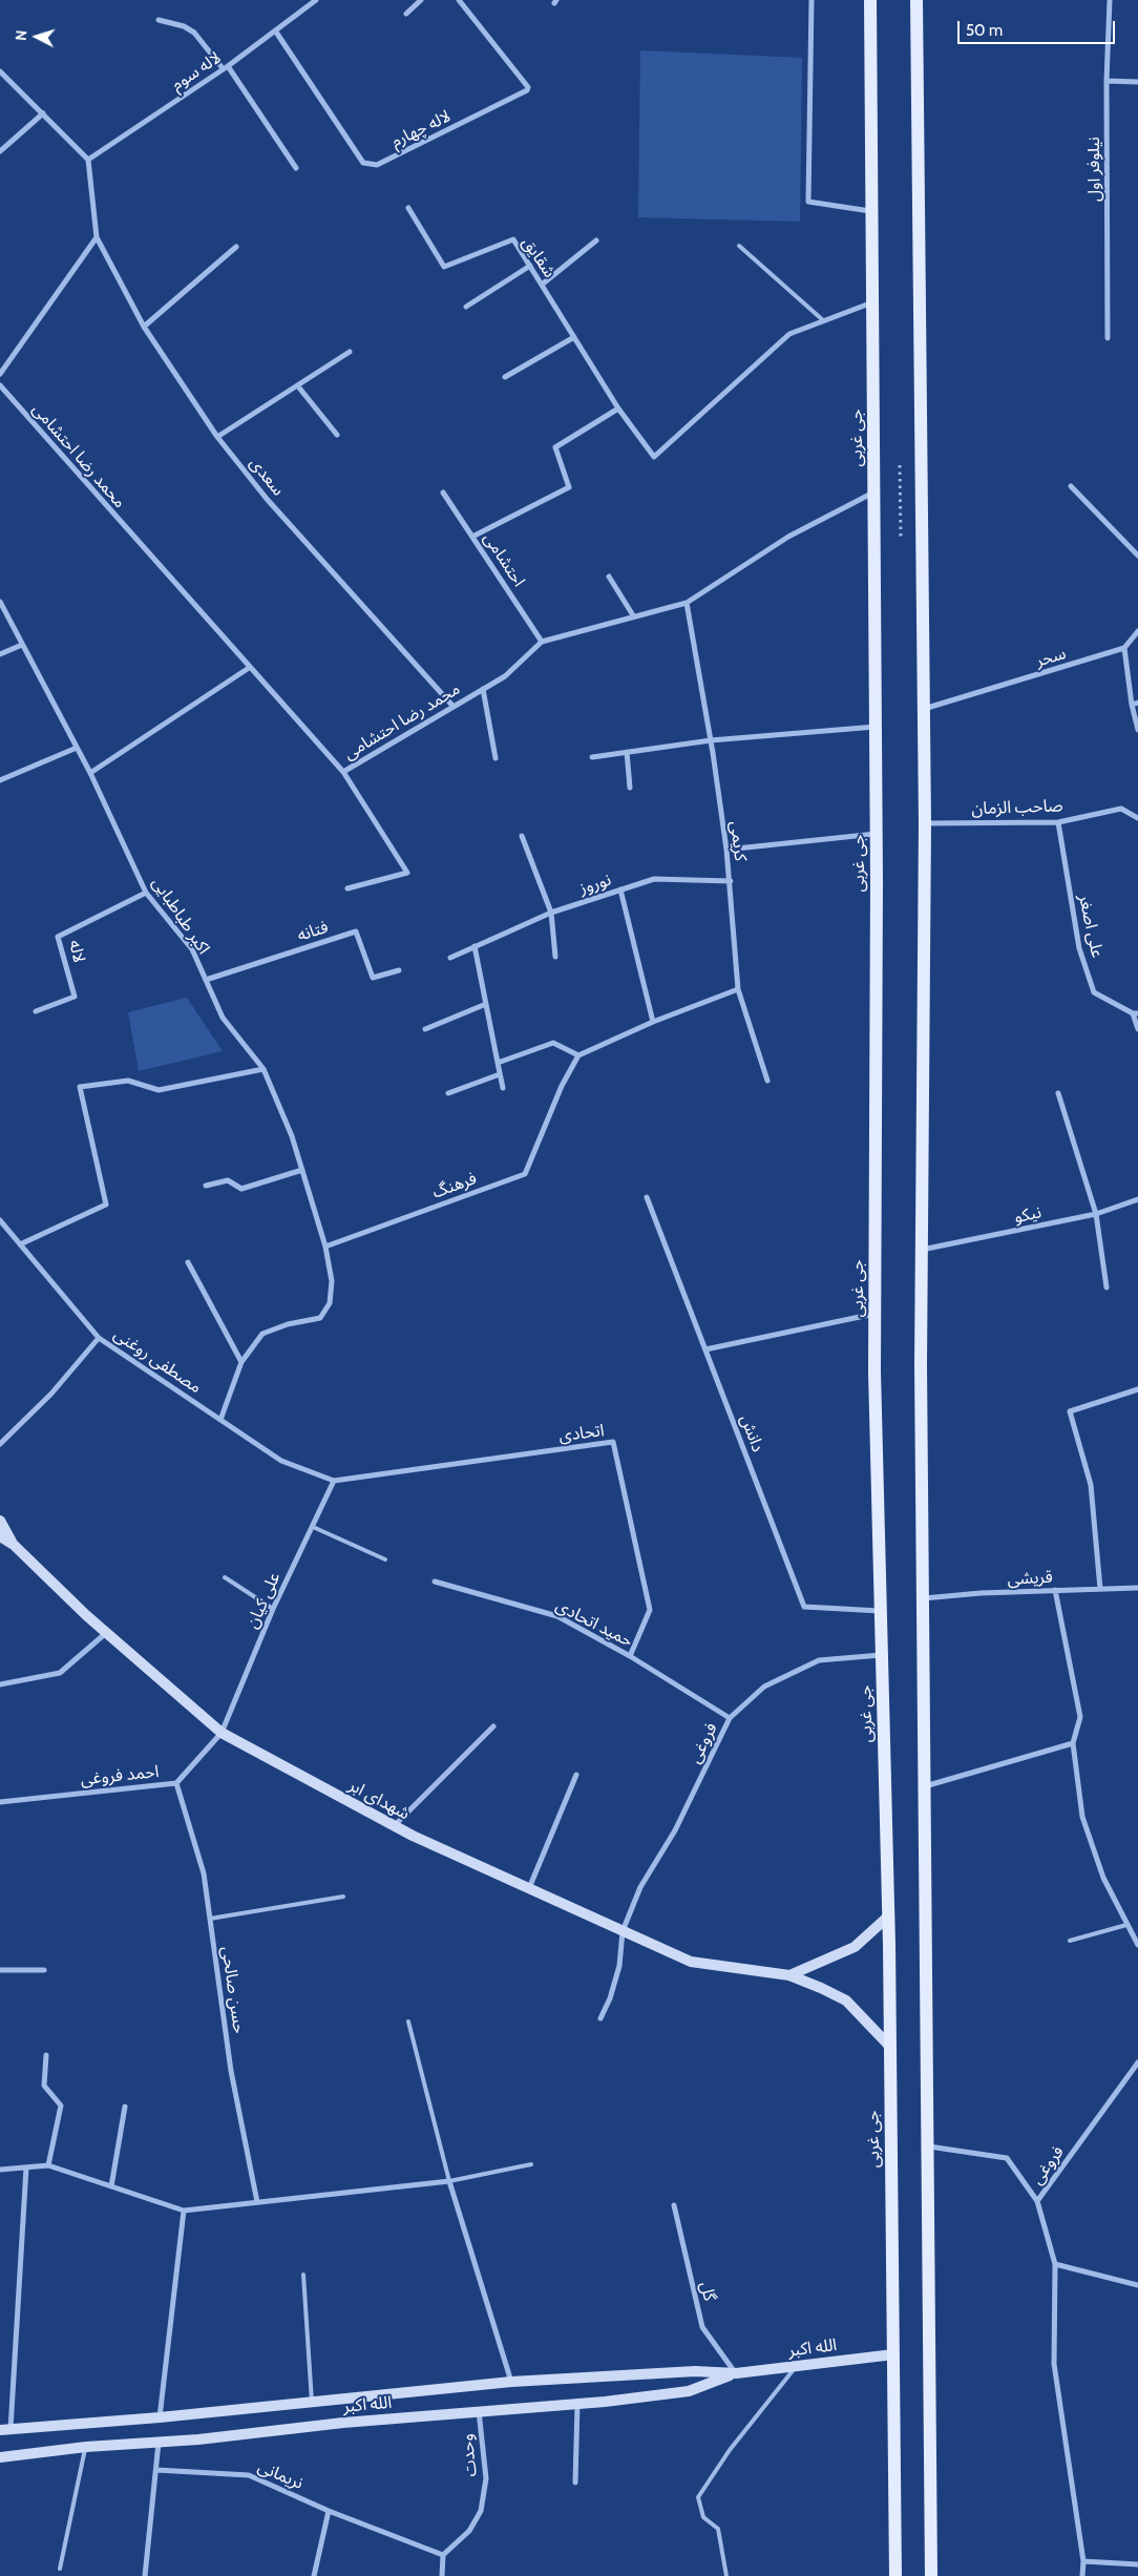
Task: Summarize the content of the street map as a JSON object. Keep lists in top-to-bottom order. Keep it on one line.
{"streets":{"main road":["جی غربی","شهدای ابر","الله اکبر"],"street":["لاله سوم","لاله چهارم","نیلوفر اول","شقایق","محمد رضا احتشامی","سعدی","احتشامی","سحر","صاحب الزمان","کریمی","نوروز","اکبر طباطبایی","علی اصغر","فتانه","لاله","فرهنگ","نیکو","مصطفی روغنی","اتحادی","دانش","قریشی","علی کیان","حمید اتحادی","فروغی","احمد فروغی","حسن صالحی","گل","وحدت","نریمانی"]},"crossings":[["لاله سوم","لاله چهارم"],["شقایق","جی غربی"],["جی غربی","محمد رضا احتشامی"],["جی غربی","دانش"],["جی غربی","فروغی"],["جی غربی","شهدای ابر"],["جی غربی","الله اکبر"],["محمد رضا احتشامی","سعدی"],["محمد رضا احتشامی","احتشامی"],["محمد رضا احتشامی","کریمی"],["صاحب الزمان","علی اصغر"],["کریمی","نوروز"],["اکبر طباطبایی","فتانه"],["اکبر طباطبایی","لاله"],["اکبر طباطبایی","فرهنگ"],["مصطفی روغنی","اتحادی"],["مصطفی روغنی","علی کیان"],["اتحادی","علی کیان"],["اتحادی","حمید اتحادی"],["علی کیان","احمد فروغی"],["علی کیان","شهدای ابر"],["حمید اتحادی","فروغی"],["فروغی","شهدای ابر"],["احمد فروغی","شهدای ابر"],["احمد فروغی","حسن صالحی"],["گل","الله اکبر"],["الله اکبر","وحدت"],["وحدت","نریمانی"]],"scale_bar":"50 m","north":"left"}
